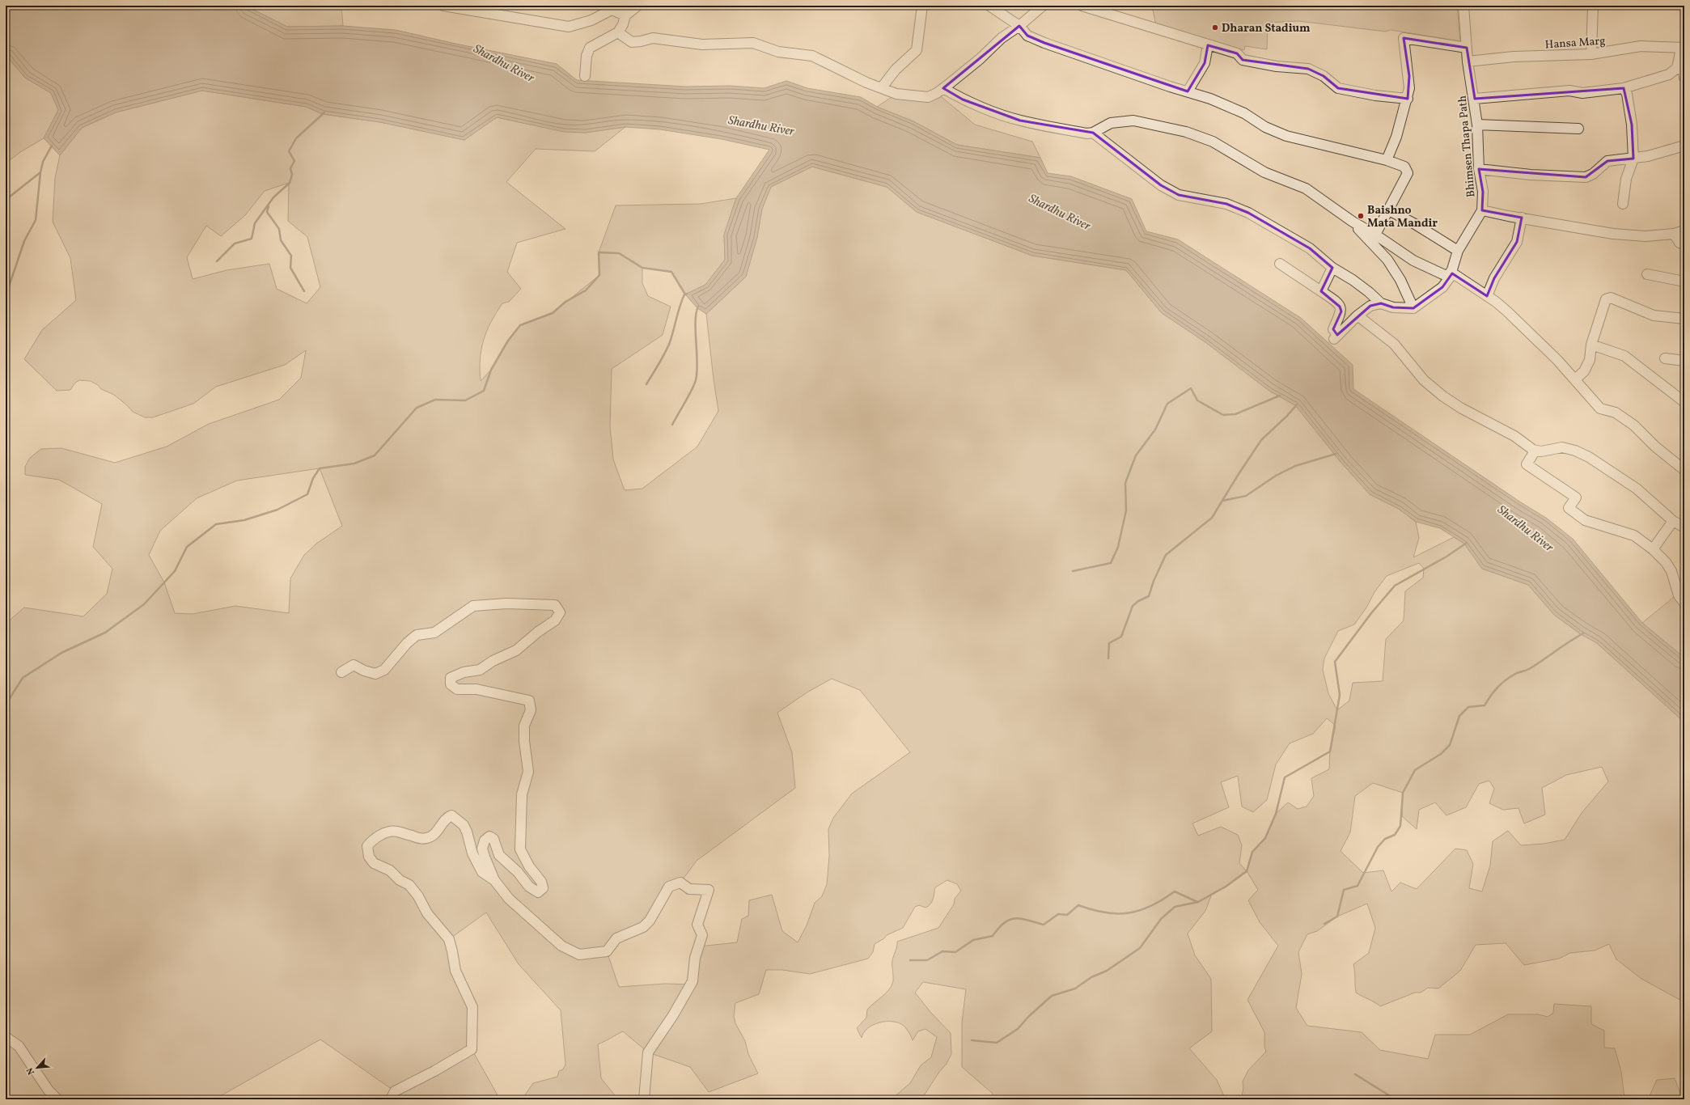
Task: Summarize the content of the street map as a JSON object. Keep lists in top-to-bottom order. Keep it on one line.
{"streets":{"street":["Hansa Marg","Bhimsen Thapa Path"]},"crossings":[["Hansa Marg","Bhimsen Thapa Path"]],"water":["Shardhu River"],"places":["Dharan Stadium","Baishno Mata Mandir"],"north":"bottom left"}
